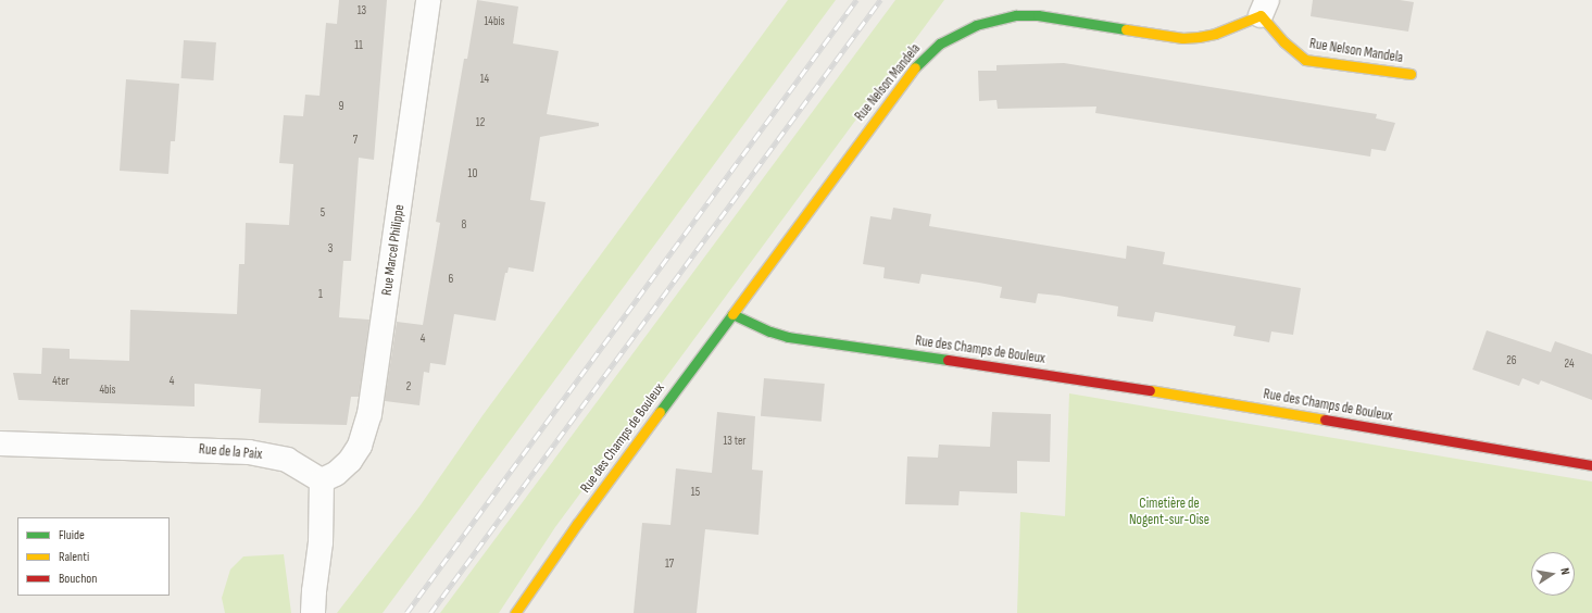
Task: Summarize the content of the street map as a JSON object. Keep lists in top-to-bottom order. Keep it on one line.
{"streets":{"street":["Rue Nelson Mandela","Rue Marcel Philippe","Rue des Champs de Bouleux","Rue de la Paix"]},"crossings":[["Rue Nelson Mandela","Rue des Champs de Bouleux"],["Rue Marcel Philippe","Rue de la Paix"]],"parks":["Cimetière de Nogent-sur-Oise"],"house_numbers":["13","14bis","11","14","9","12","7","10","5","8","3","6","1","4","26","24","4ter","4","2","4bis","13 ter","15","17"],"legend":["Fluide","Ralenti","Bouchon"],"north":"right"}
